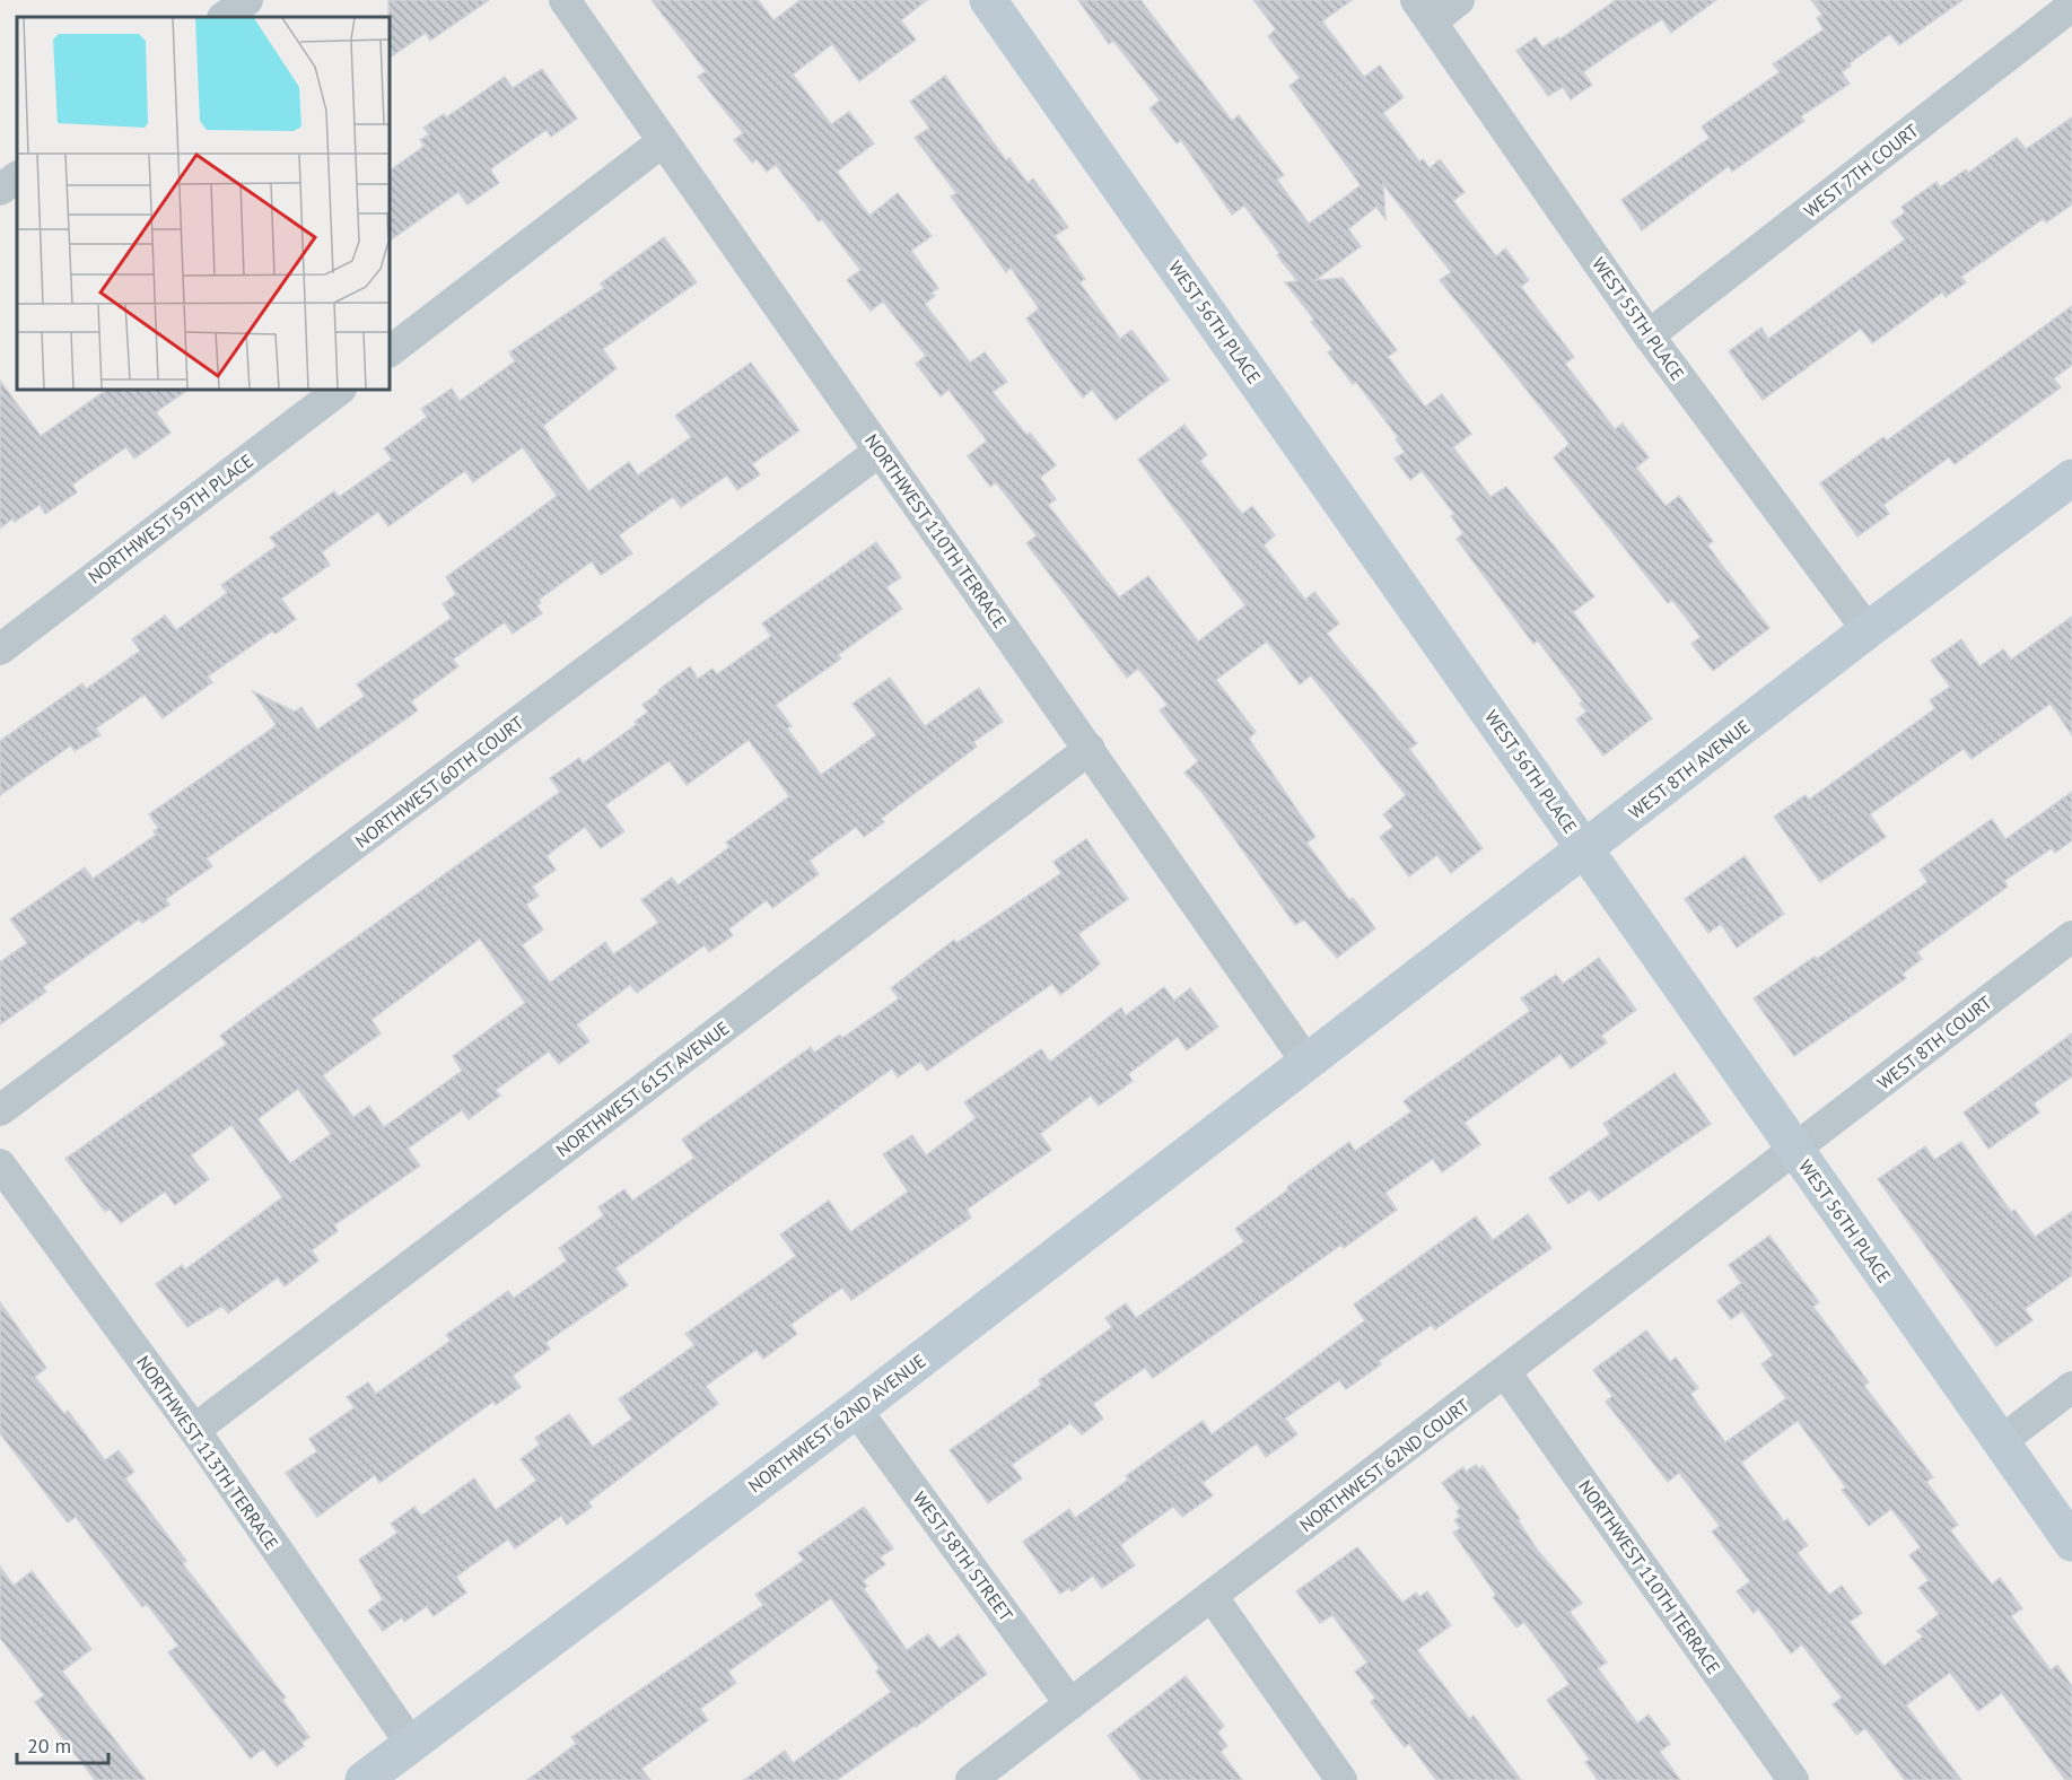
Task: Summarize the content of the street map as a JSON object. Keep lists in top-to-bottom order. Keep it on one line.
{"streets":{"street":["WEST 7TH COURT","WEST 55TH PLACE","WEST 56TH PLACE","NORTHWEST 59TH PLACE","NORTHWEST 110TH TERRACE","WEST 8TH AVENUE","NORTHWEST 60TH COURT","WEST 8TH COURT","NORTHWEST 61ST AVENUE","NORTHWEST 62ND AVENUE","NORTHWEST 113TH TERRACE","NORTHWEST 62ND COURT","WEST 58TH STREET"]},"crossings":[["WEST 7TH COURT","WEST 55TH PLACE"],["WEST 55TH PLACE","WEST 8TH AVENUE"],["WEST 56TH PLACE","WEST 8TH AVENUE"],["WEST 56TH PLACE","WEST 8TH COURT"],["WEST 56TH PLACE","NORTHWEST 62ND COURT"],["NORTHWEST 110TH TERRACE","WEST 8TH AVENUE"],["NORTHWEST 110TH TERRACE","NORTHWEST 60TH COURT"],["NORTHWEST 110TH TERRACE","NORTHWEST 61ST AVENUE"],["NORTHWEST 110TH TERRACE","NORTHWEST 62ND AVENUE"],["NORTHWEST 110TH TERRACE","NORTHWEST 62ND COURT"],["WEST 8TH AVENUE","NORTHWEST 62ND AVENUE"],["WEST 8TH COURT","NORTHWEST 62ND COURT"],["NORTHWEST 61ST AVENUE","NORTHWEST 113TH TERRACE"],["NORTHWEST 62ND AVENUE","NORTHWEST 113TH TERRACE"],["NORTHWEST 62ND AVENUE","WEST 58TH STREET"],["NORTHWEST 62ND COURT","WEST 58TH STREET"]],"scale_bar":"20 m"}
